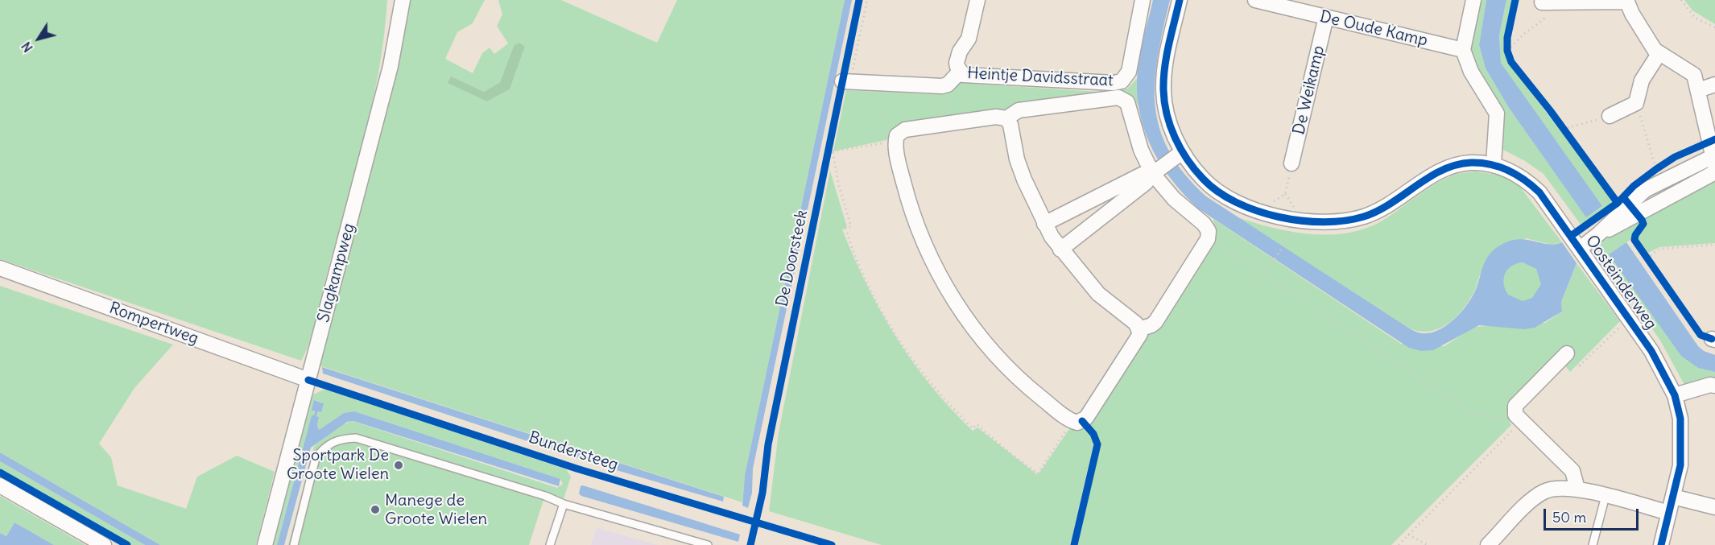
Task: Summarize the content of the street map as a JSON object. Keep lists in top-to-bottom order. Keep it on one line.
{"streets":{"street":["De Oude Kamp","Heintje Davidsstraat","De Weikamp","Slagkampweg","Oosteinderweg","Rompertweg"],"cycle path":["De Doorsteek","Bundersteeg"]},"crossings":[["De Oude Kamp","De Weikamp"],["Slagkampweg","Rompertweg"]],"places":["Sportpark De Groote Wielen","Manege de Groote Wielen"],"scale_bar":"50 m","north":"bottom left"}
